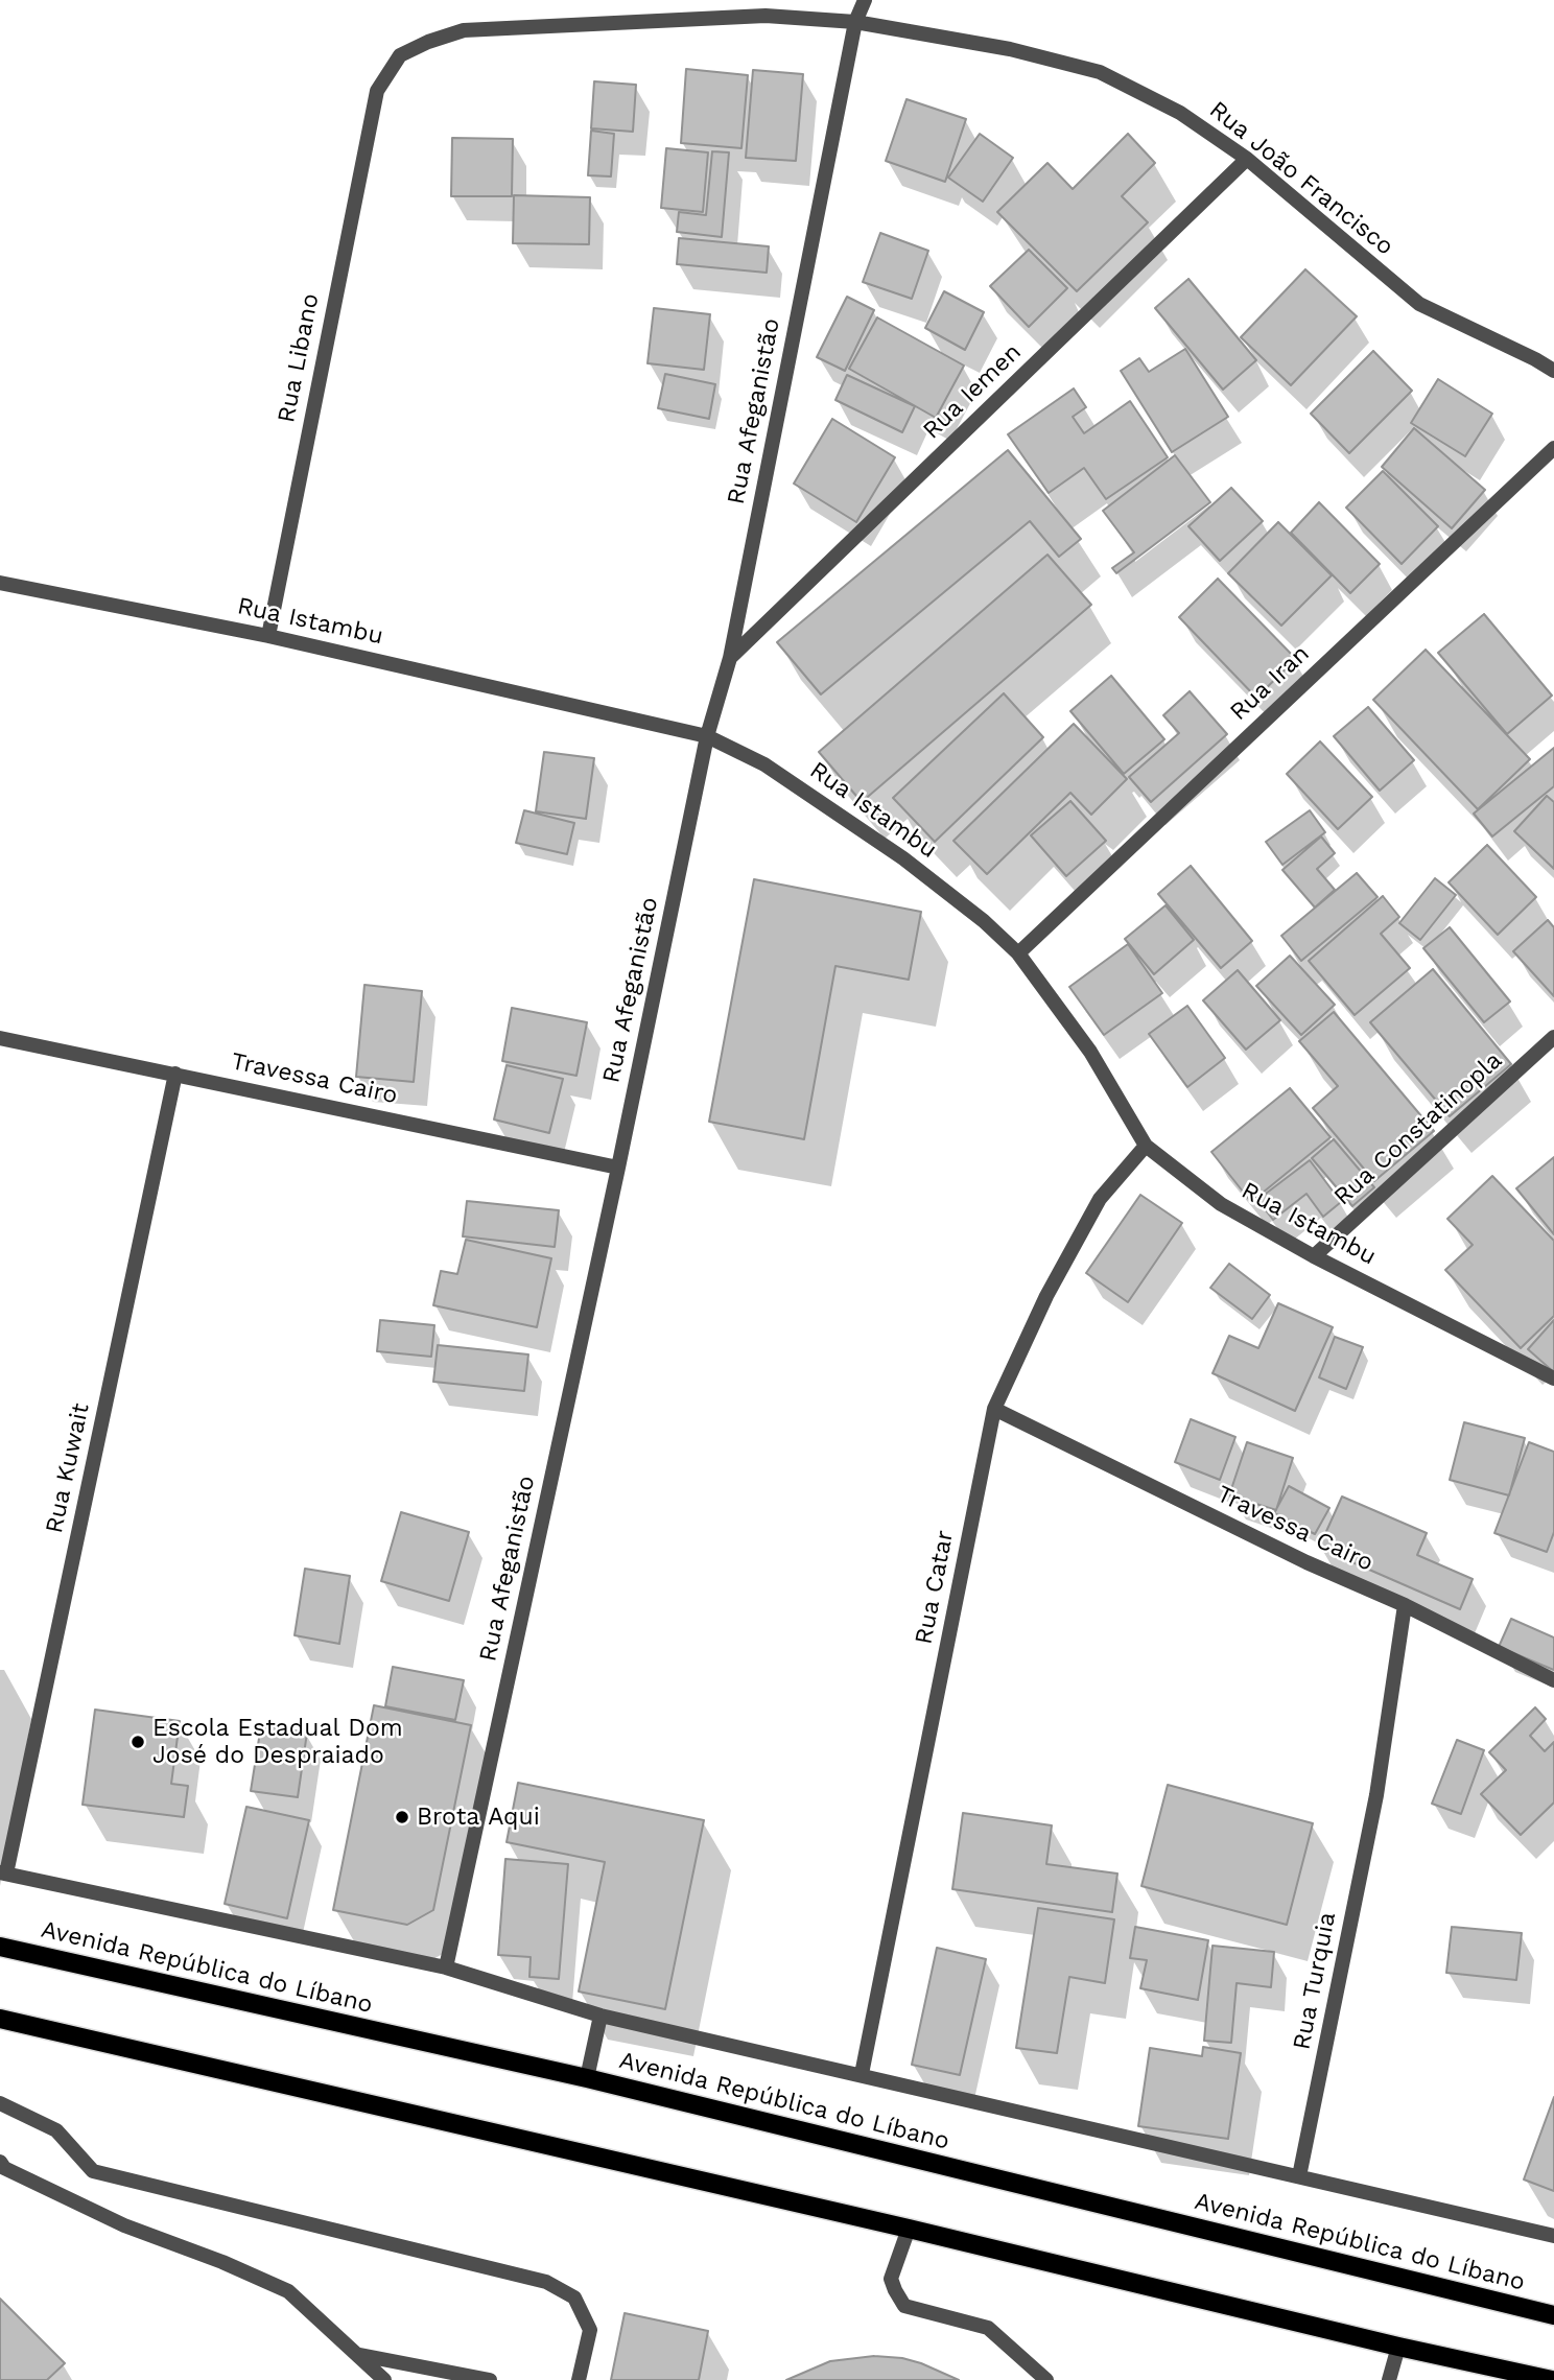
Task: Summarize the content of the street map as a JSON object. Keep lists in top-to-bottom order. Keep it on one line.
{"streets":{"main road":["Avenida República do Líbano"],"street":["Rua João Francisco","Rua Libano","Rua Iemen","Rua Afeganistão","Rua Istambu","Rua Iran","Travessa Cairo","Rua Constatinopla","Rua Kuwait","Rua Catar","Rua Turquia"]},"crossings":[["Rua João Francisco","Rua Libano"],["Rua João Francisco","Rua Iemen"],["Rua João Francisco","Rua Afeganistão"],["Rua Libano","Rua Istambu"],["Rua Iemen","Rua Afeganistão"],["Rua Afeganistão","Rua Istambu"],["Rua Afeganistão","Travessa Cairo"],["Rua Afeganistão","Avenida República do Líbano"],["Rua Istambu","Rua Iran"],["Rua Istambu","Rua Constatinopla"],["Rua Istambu","Rua Catar"],["Travessa Cairo","Rua Kuwait"],["Travessa Cairo","Rua Catar"],["Travessa Cairo","Rua Turquia"],["Rua Kuwait","Avenida República do Líbano"],["Rua Catar","Avenida República do Líbano"],["Avenida República do Líbano","Rua Turquia"]],"places":["Escola Estadual Dom José do Despraiado","Brota Aqui"]}
